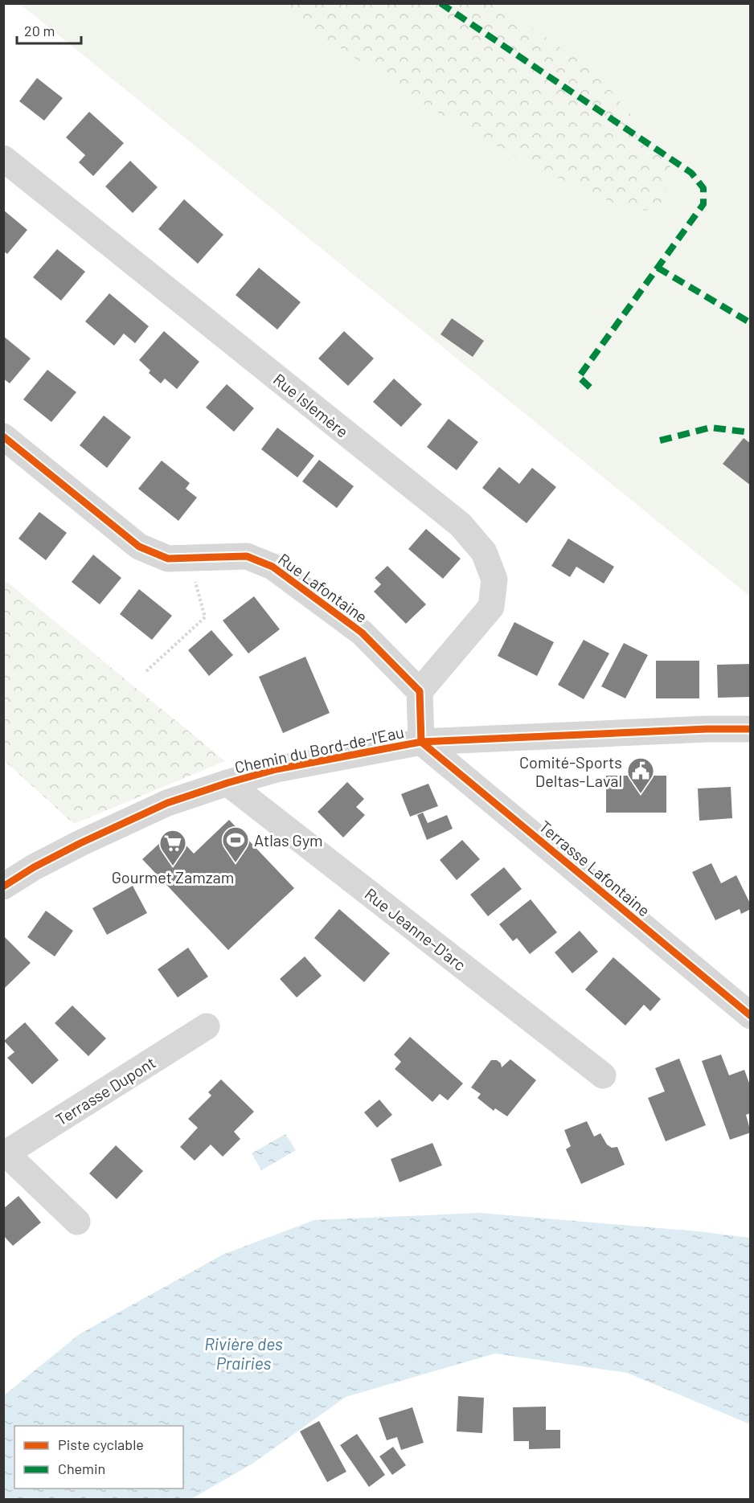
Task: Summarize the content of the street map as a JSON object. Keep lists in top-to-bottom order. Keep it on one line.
{"streets":{"street":["Rue Islemère","Rue Lafontaine","Chemin du Bord-de-l'Eau","Terrasse Lafontaine","Rue Jeanne-D'arc","Terrasse Dupont"]},"crossings":[["Rue Islemère","Rue Lafontaine"],["Chemin du Bord-de-l'Eau","Terrasse Lafontaine"],["Chemin du Bord-de-l'Eau","Rue Jeanne-D'arc"]],"water":["Rivière des Prairies"],"places":{"public building":["Comité-Sports Deltas-Laval"],"sports":["Atlas Gym"],"supermarket":["Gourmet Zamzam"]},"legend":["Piste cyclable","Chemin"],"scale_bar":"20 m"}
